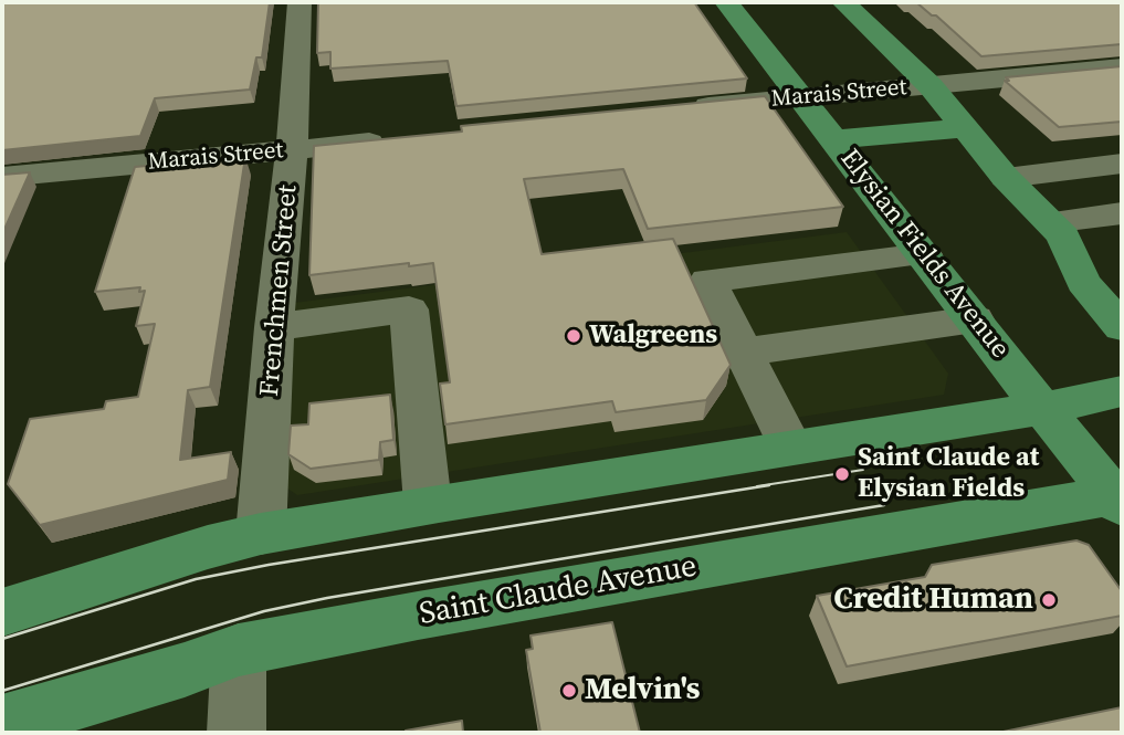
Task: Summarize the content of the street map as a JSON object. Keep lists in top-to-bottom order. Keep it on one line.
{"streets":{"main road":["Elysian Fields Avenue","Saint Claude Avenue"],"street":["Marais Street","Frenchmen Street"]},"crossings":[["Marais Street","Elysian Fields Avenue"],["Marais Street","Frenchmen Street"],["Elysian Fields Avenue","Saint Claude Avenue"]],"places":["Walgreens","Saint Claude at Elysian Fields","Credit Human","Melvin's"]}
